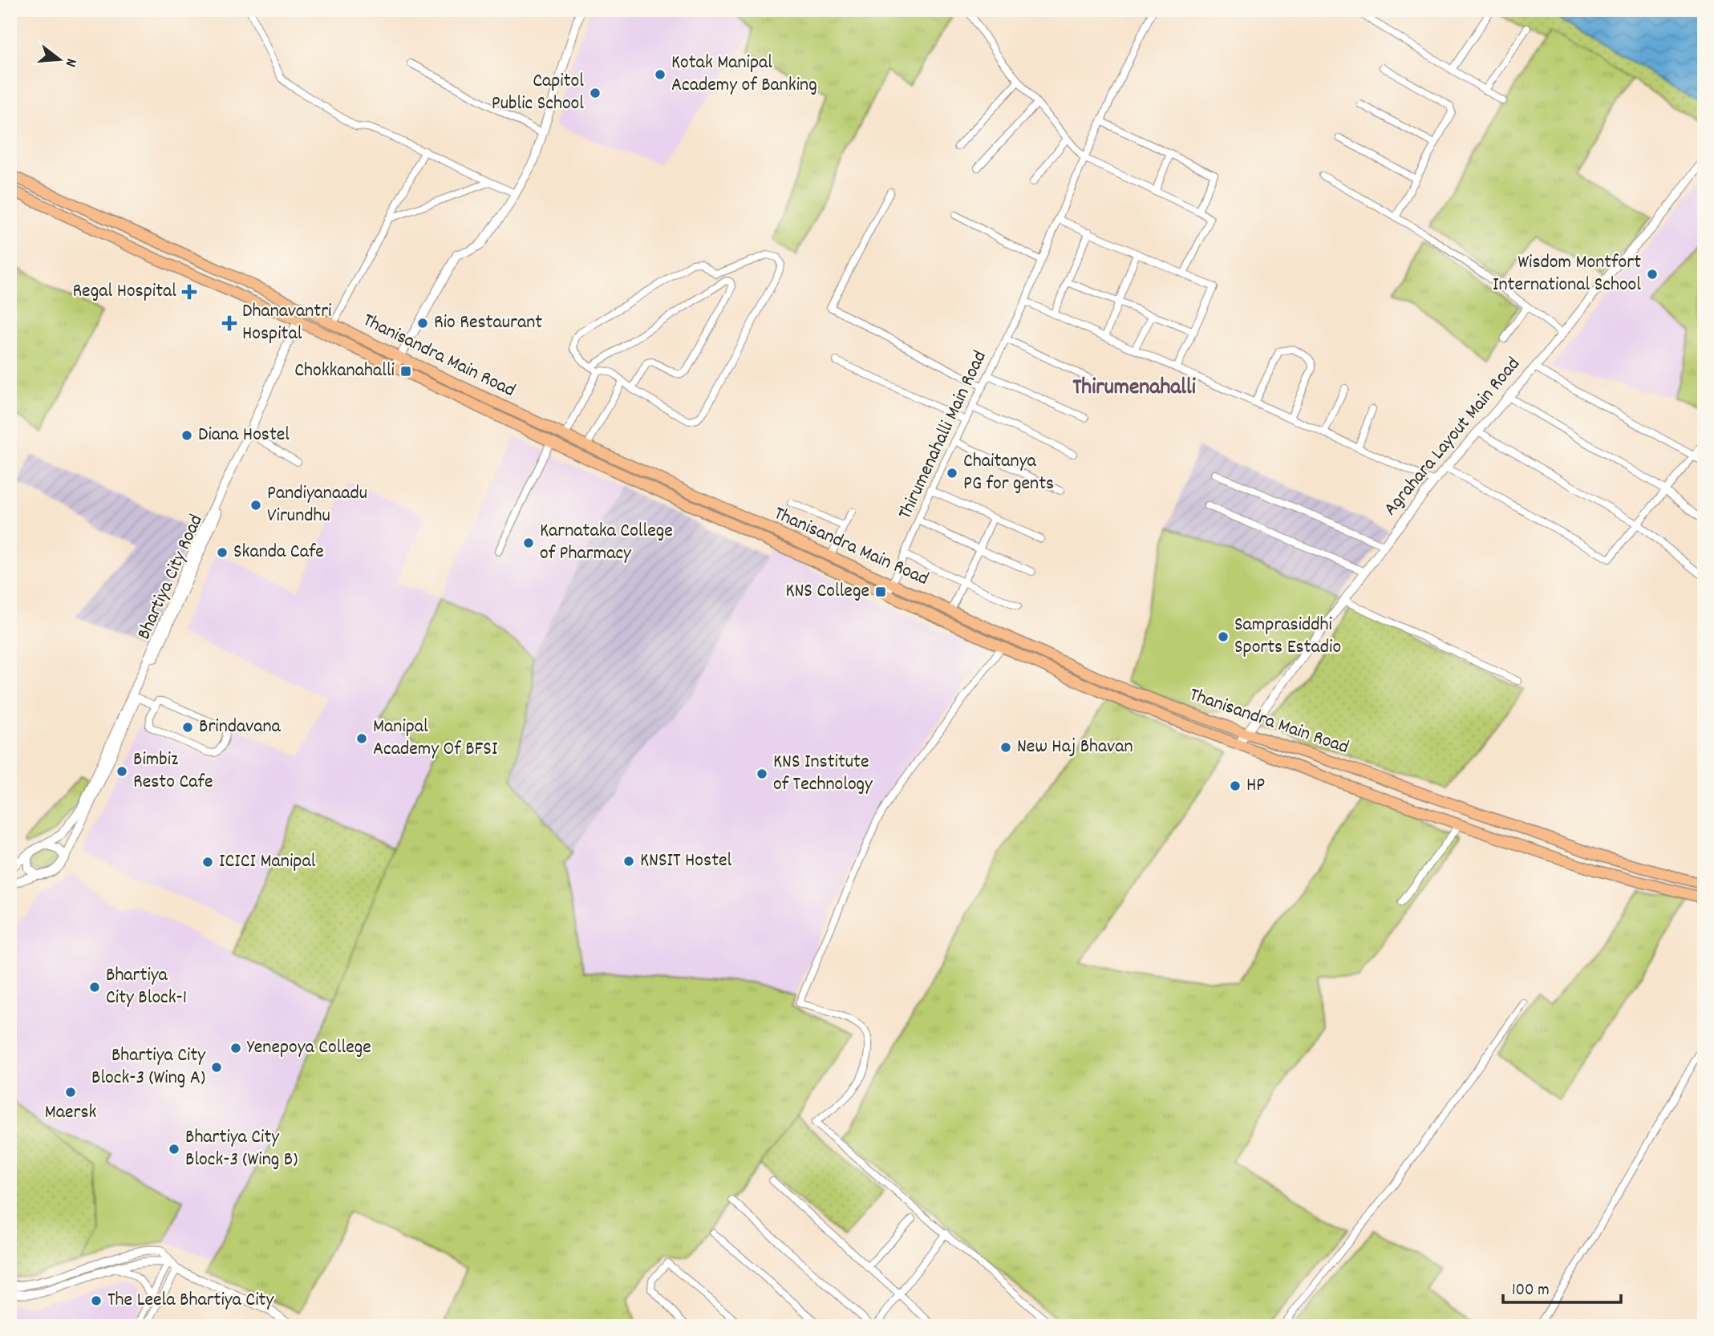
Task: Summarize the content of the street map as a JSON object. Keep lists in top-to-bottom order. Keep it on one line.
{"streets":{"main road":["Thanisandra Main Road"],"street":["Thirumenahalli Main Road","Agrahara Layout Main Road","Bhartiya City Road"]},"crossings":[["Thanisandra Main Road","Thirumenahalli Main Road"],["Thanisandra Main Road","Agrahara Layout Main Road"],["Thanisandra Main Road","Bhartiya City Road"]],"districts":["Thirumenahalli"],"places":{"other":["Kotak Manipal Academy of Banking","Capitol Public School","Wisdom Montfort International School","Rio Restaurant","Diana Hostel","Chaitanya PG for gents","Pandiyanaadu Virundhu","Karnataka College of Pharmacy","Skanda Cafe","Samprasiddhi Sports Estadio","Brindavana","Manipal Academy Of BFSI","New Haj Bhavan","Bimbiz Resto Cafe","KNS Institute of Technology","HP","KNSIT Hostel","ICICI Manipal","Bhartiya City Block-1","Yenepoya College","Bhartiya City Block-3 (Wing A)","Maersk","Bhartiya City Block-3 (Wing B)","The Leela Bhartiya City"],"health":["Regal Hospital","Dhanavantri Hospital"],"transit":["Chokkanahalli","KNS College"]},"scale_bar":"100 m","north":"right"}
